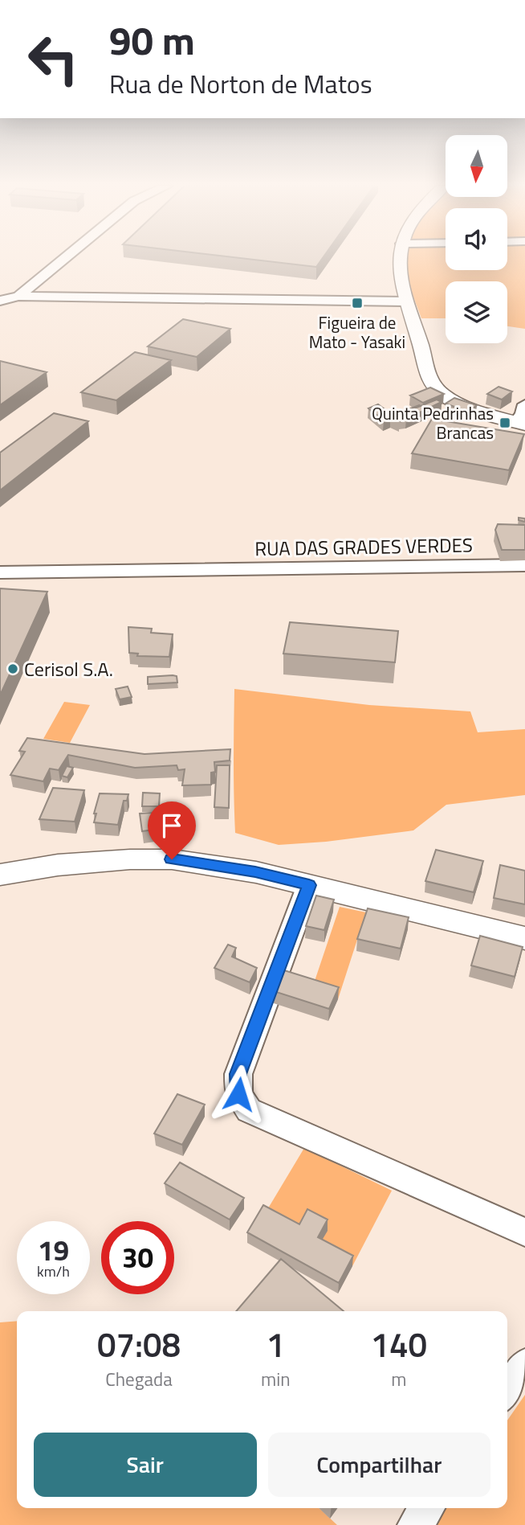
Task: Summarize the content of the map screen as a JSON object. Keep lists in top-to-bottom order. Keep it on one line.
{"streets":{"street":["RUA DAS GRADES VERDES"]},"places":{"transit":["Figueira de Mato - Yasaki","Quinta Pedrinhas Brancas"],"other":["Cerisol S.A."]},"north":"bottom","page":{"turn":["90 m","Rua de Norton de Matos"],"speed":"19 km/h","limit":"30","eta":["07:08","Chegada","1","min","140","m"],"buttons":["Sair","Compartilhar"]}}
